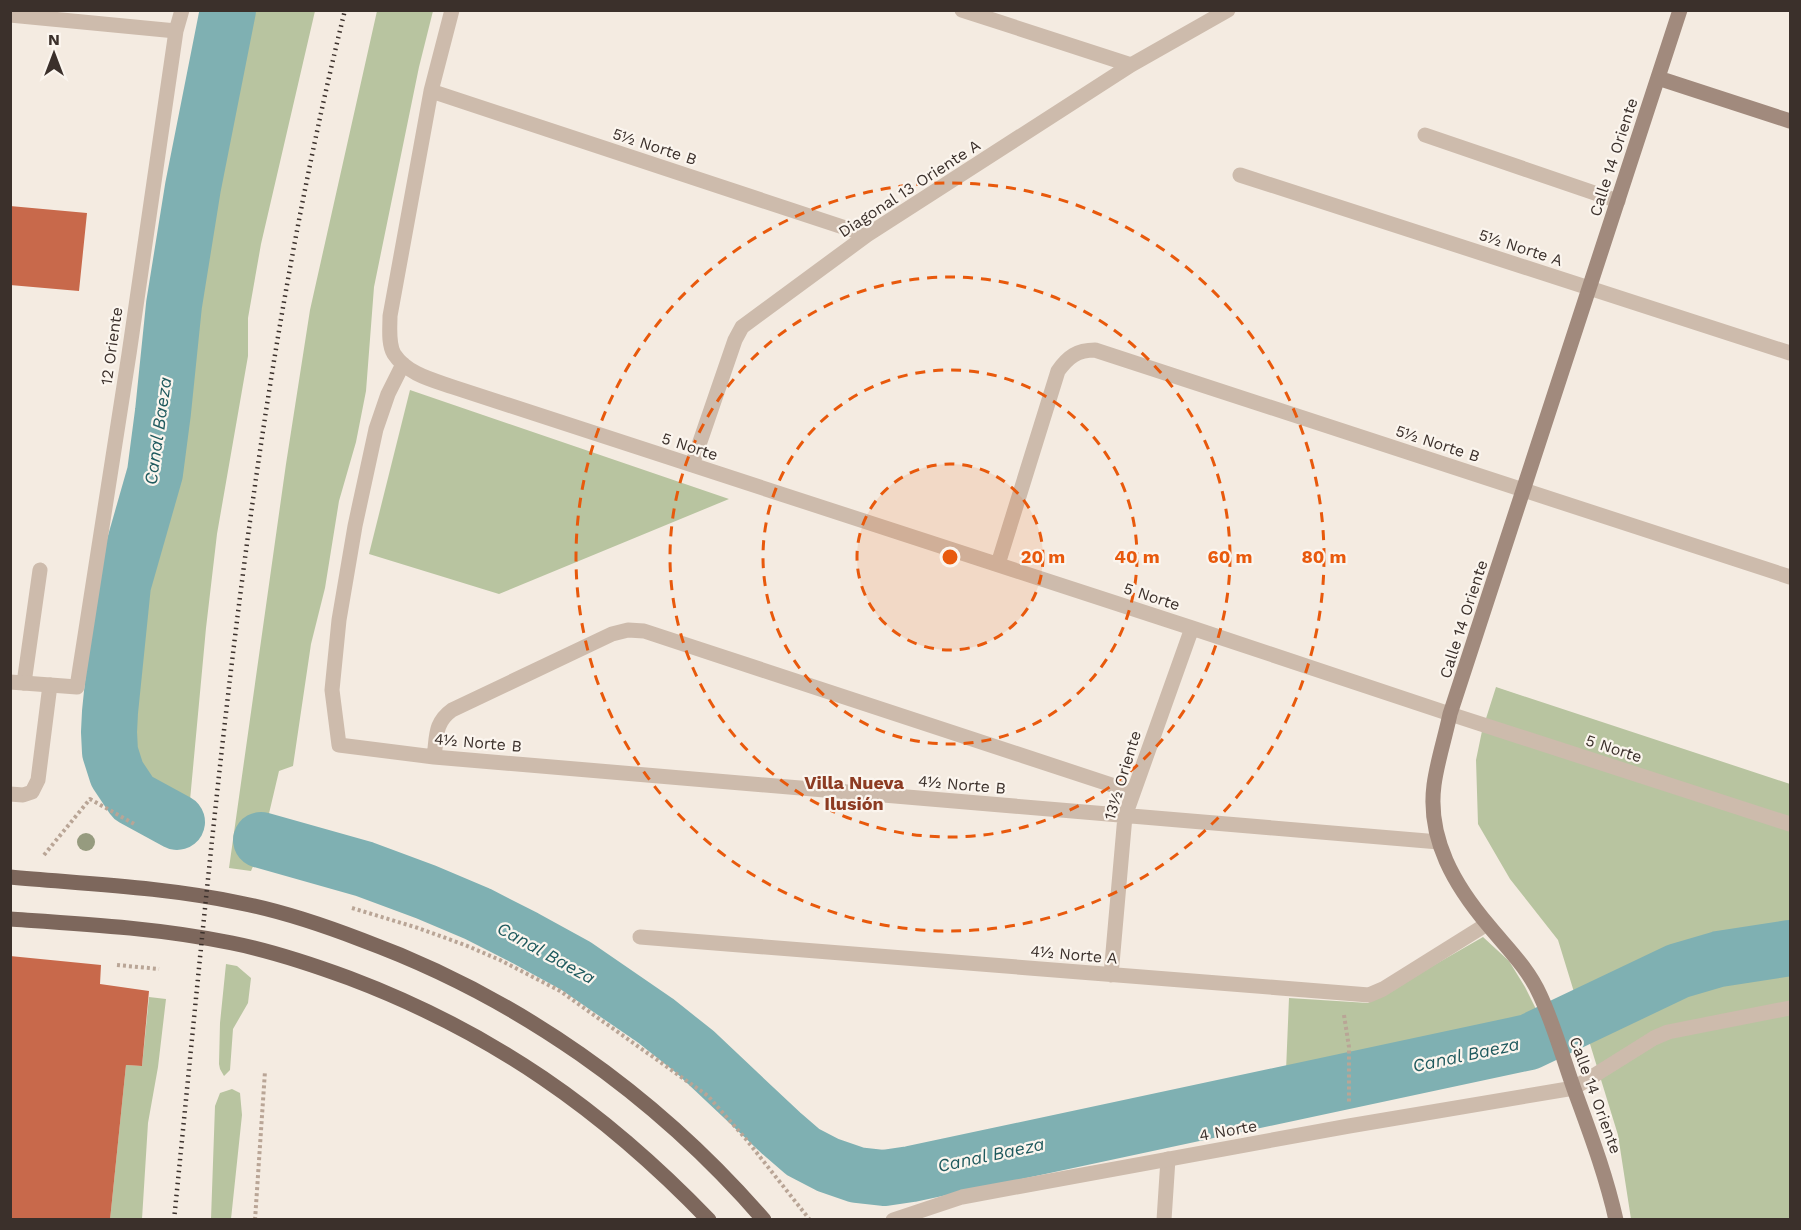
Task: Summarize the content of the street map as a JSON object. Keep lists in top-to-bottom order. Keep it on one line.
{"streets":{"street":["5½ Norte B","Calle 14 Oriente","Diagonal 13 Oriente A","5½ Norte A","12 Oriente","5 Norte","4½ Norte B","13½ Oriente","4½ Norte A","4 Norte"]},"crossings":[["5½ Norte B","Calle 14 Oriente"],["5½ Norte B","Diagonal 13 Oriente A"],["5½ Norte B","5 Norte"],["Calle 14 Oriente","5½ Norte A"],["Calle 14 Oriente","5 Norte"],["Calle 14 Oriente","4½ Norte B"],["Calle 14 Oriente","4½ Norte A"],["Calle 14 Oriente","4 Norte"],["Diagonal 13 Oriente A","5 Norte"],["5 Norte","4½ Norte B"],["5 Norte","13½ Oriente"],["4½ Norte B","13½ Oriente"],["13½ Oriente","4½ Norte A"]],"districts":["Villa Nueva Ilusión"],"water":["Canal Baeza"],"north":"top","rings":["20 m","40 m","60 m","80 m"]}
